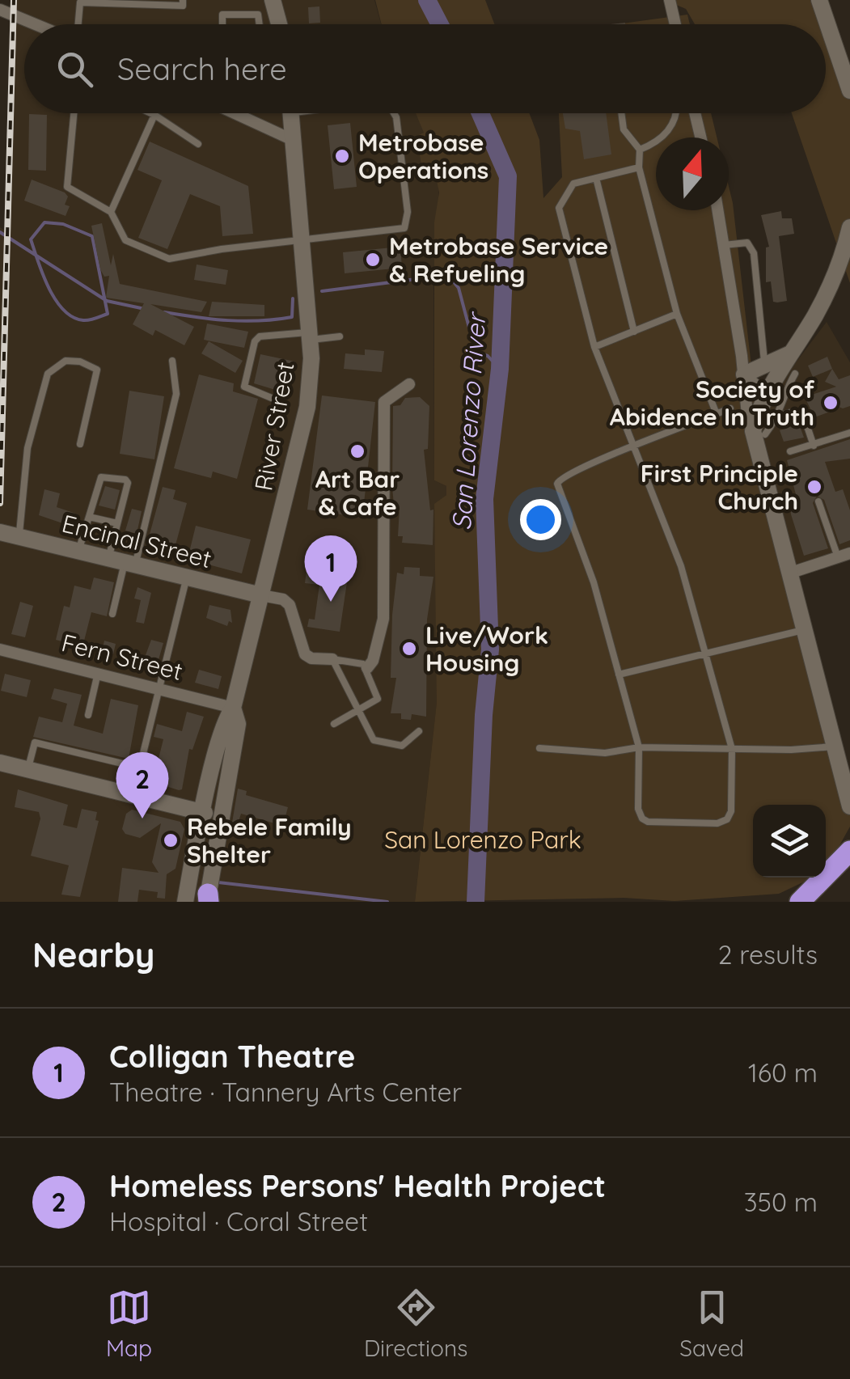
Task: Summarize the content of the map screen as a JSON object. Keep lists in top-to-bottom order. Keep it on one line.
{"streets":{"main road":["River Street","Encinal Street"],"street":["Fern Street"]},"crossings":[["River Street","Encinal Street"],["River Street","Fern Street"]],"water":["San Lorenzo River"],"parks":["San Lorenzo Park"],"places":["Metrobase Operations","Metrobase Service & Refueling","Society of Abidence In Truth","Art Bar & Cafe","First Principle Church","Live/Work Housing","Rebele Family Shelter"],"north":"top","page":{"search":"Search here","pins":["1","2"],"heading":["Nearby","2 results"],"list":[{"mark":"1","name":"Colligan Theatre","note":"Theatre · Tannery Arts Center","value":"160 m"},{"mark":"2","name":"Homeless Persons' Health Project","note":"Hospital · Coral Street","value":"350 m"}],"nav":["Map","Directions","Saved"]}}
